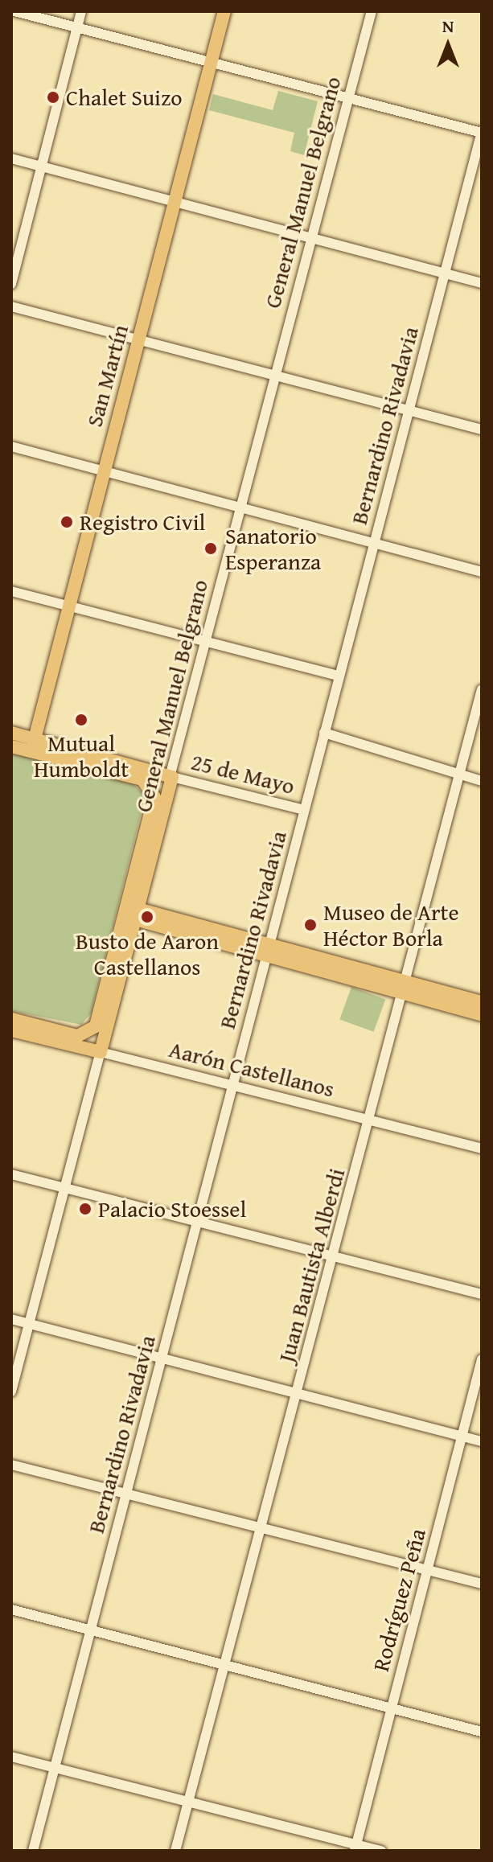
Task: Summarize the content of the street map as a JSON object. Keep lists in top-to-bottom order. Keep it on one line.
{"streets":{"main road":["General Manuel Belgrano","San Martín","25 de Mayo","Aarón Castellanos"],"street":["Bernardino Rivadavia","Juan Bautista Alberdi","Rodríguez Peña"]},"crossings":[["General Manuel Belgrano","25 de Mayo"],["General Manuel Belgrano","Aarón Castellanos"],["San Martín","25 de Mayo"],["Bernardino Rivadavia","25 de Mayo"],["Bernardino Rivadavia","Aarón Castellanos"],["Aarón Castellanos","Juan Bautista Alberdi"]],"places":["Chalet Suizo","Registro Civil","Sanatorio Esperanza","Mutual Humboldt","Busto de Aaron Castellanos","Museo de Arte Héctor Borla","Palacio Stoessel"],"north":"top"}
